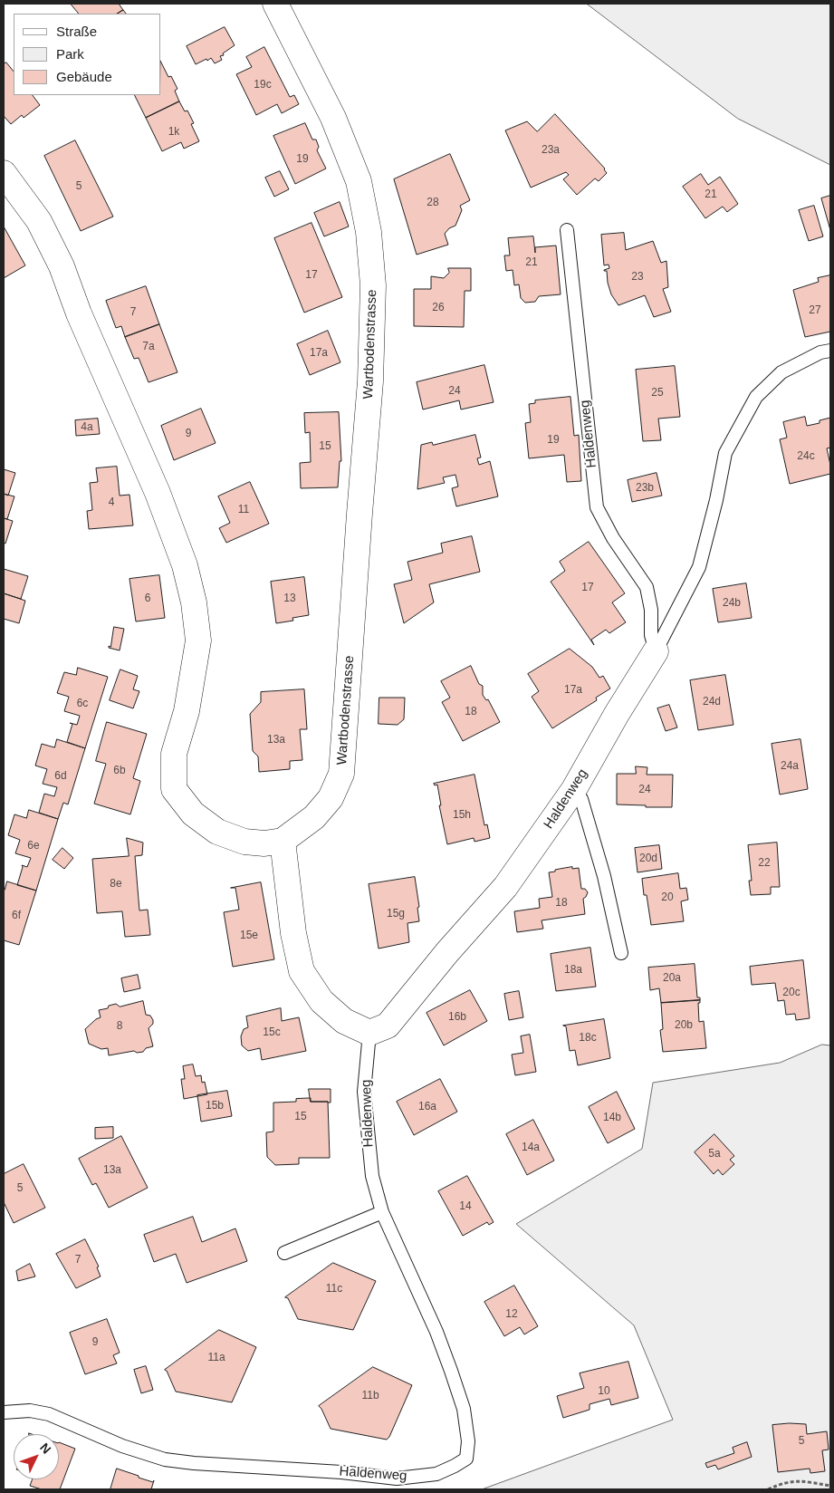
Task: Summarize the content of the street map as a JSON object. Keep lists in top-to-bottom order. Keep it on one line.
{"streets":{"street":["Wartbodenstrasse","Haldenweg"]},"house_numbers":["19c","1k","23a","19","5","21","28","21","17","23","26","27","7","7a","17a","24","25","4a","9","19","15","24c","23b","4","11","17","6","13","24b","17a","24d","6c","18","13a","24a","6b","6d","24","15h","6e","20d","22","8e","20","18","15g","6f","15e","18a","20a","20c","16b","20b","8","15c","18c","15b","16a","15","14b","14a","5a","13a","5","14","7","11c","12","9","11a","10","11b","5"],"legend":["Straße","Park","Gebäude"],"north":"top right"}
